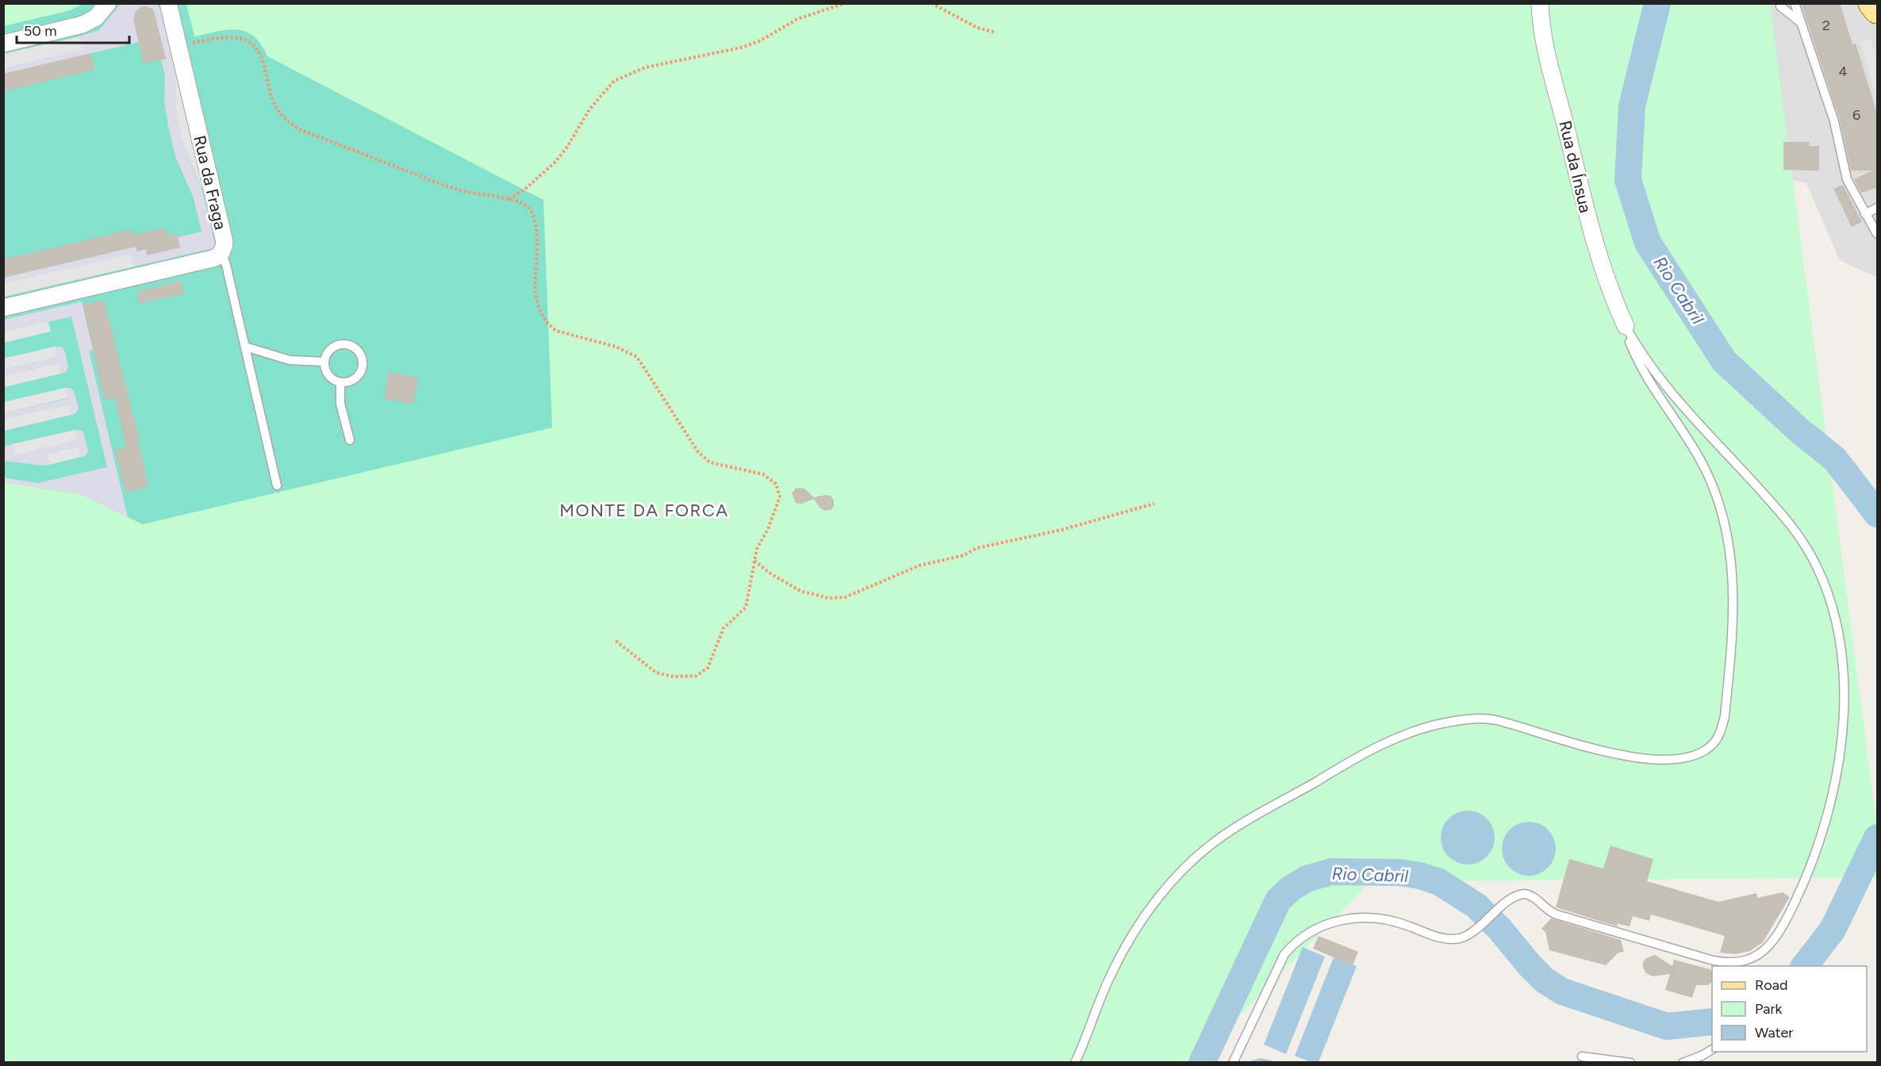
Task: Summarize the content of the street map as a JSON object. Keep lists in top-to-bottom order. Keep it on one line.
{"streets":{"street":["Rua da Ínsua","Rua da Fraga"]},"districts":["MONTE DA FORCA"],"water":["Rio Cabril"],"house_numbers":["2","4","6"],"legend":["Road","Park","Water"],"scale_bar":"50 m"}
